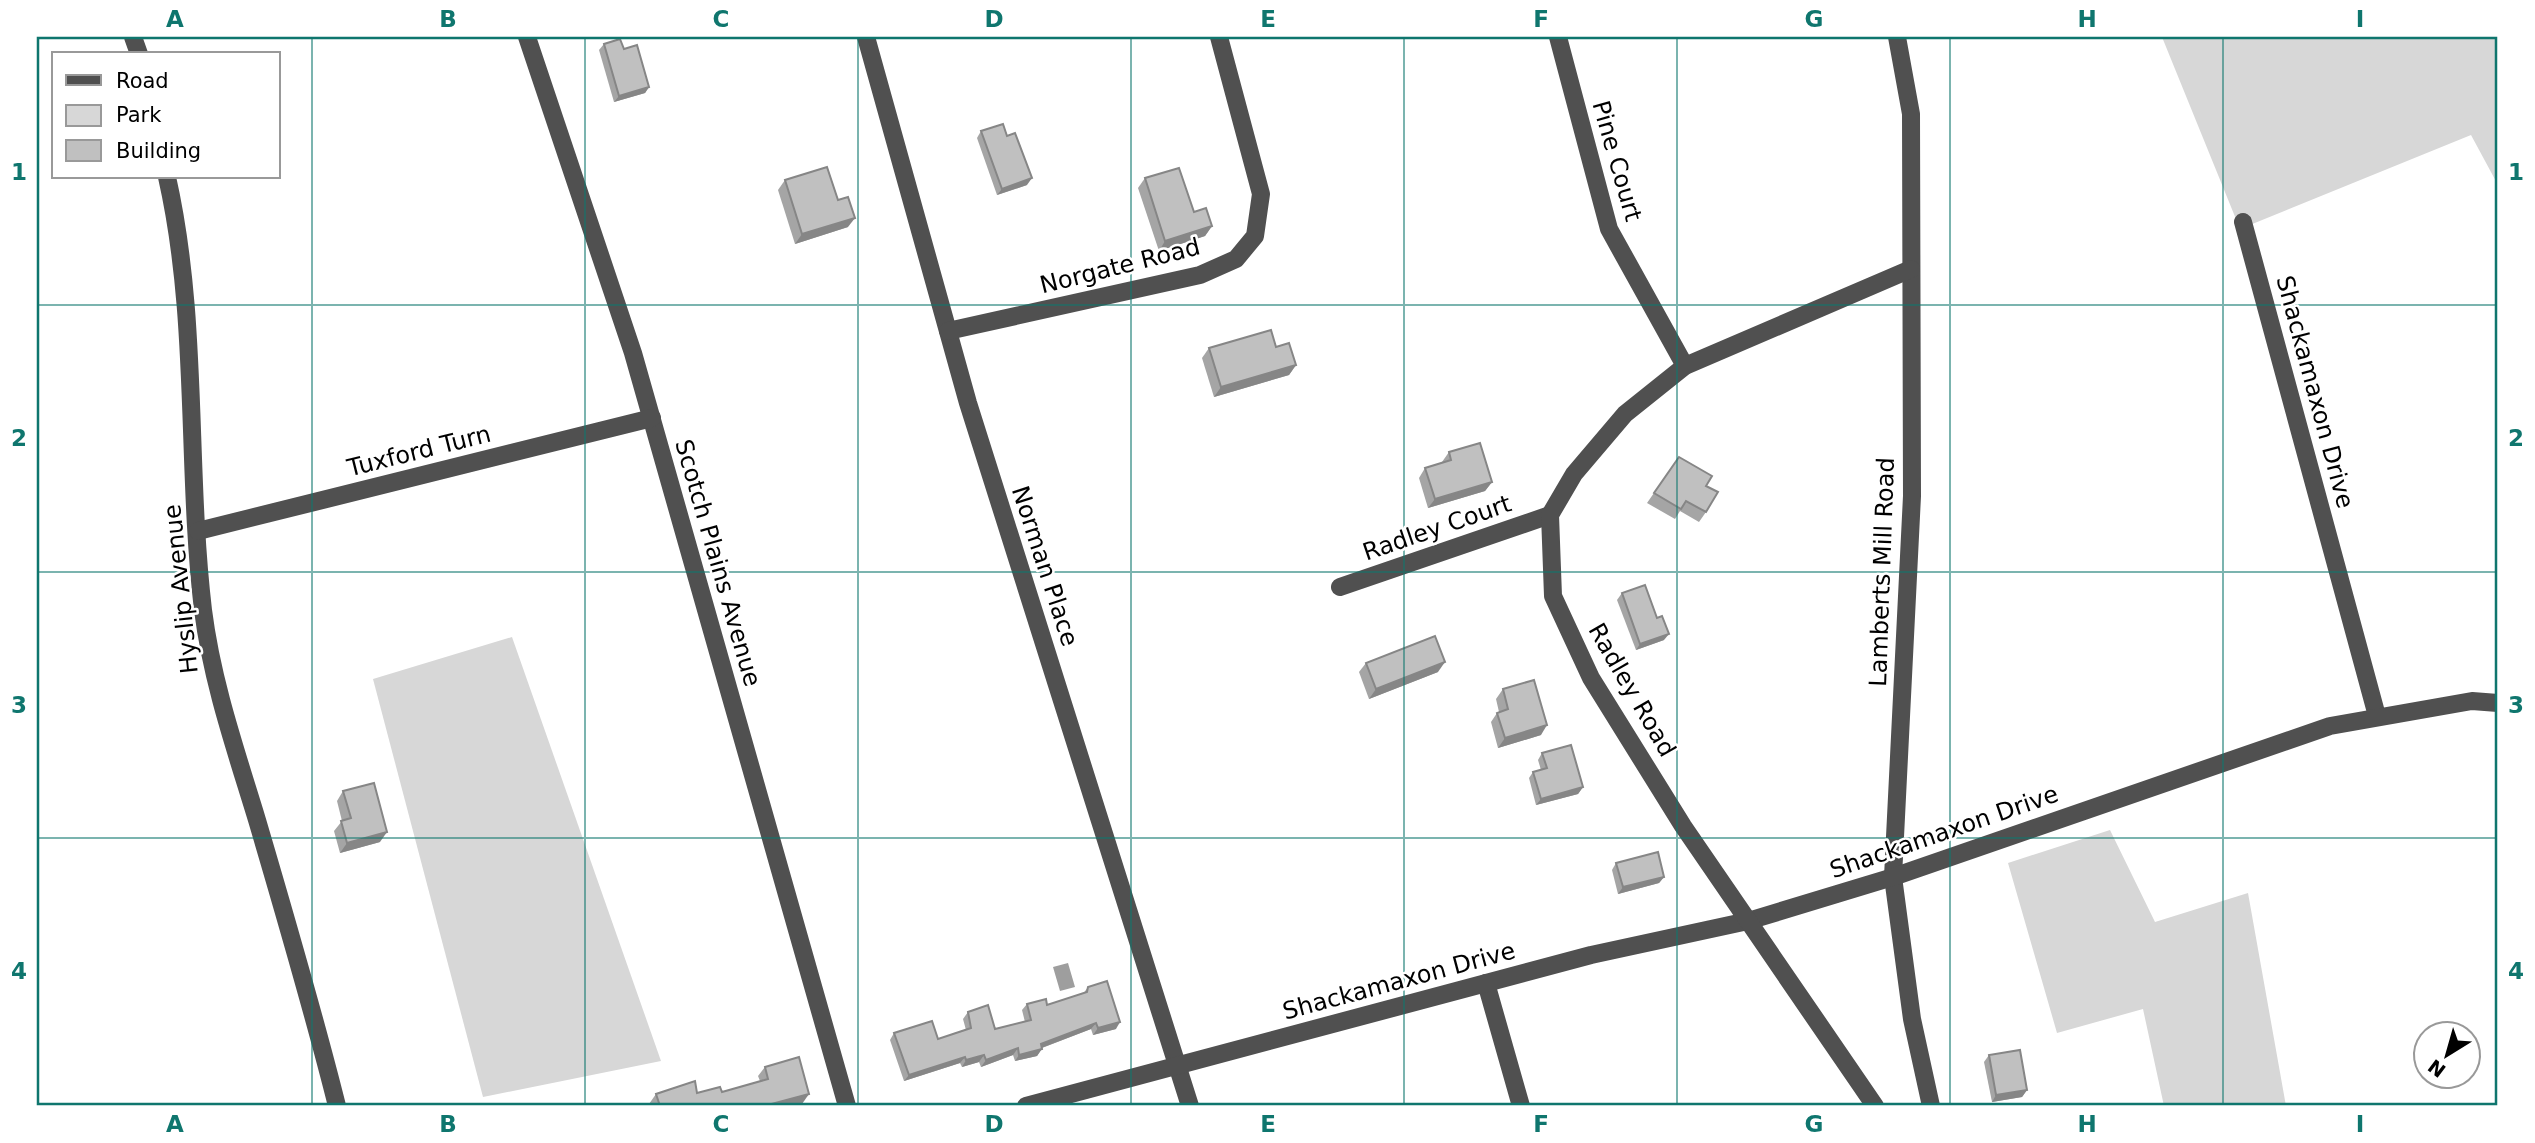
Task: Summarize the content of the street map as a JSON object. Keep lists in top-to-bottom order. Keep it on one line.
{"streets":{"street":["Pine Court","Norgate Road","Shackamaxon Drive","Tuxford Turn","Radley Court","Scotch Plains Avenue","Norman Place","Lamberts Mill Road","Hyslip Avenue","Radley Road"]},"crossings":[["Norgate Road","Norman Place"],["Shackamaxon Drive","Norman Place"],["Shackamaxon Drive","Lamberts Mill Road"],["Shackamaxon Drive","Radley Road"],["Tuxford Turn","Scotch Plains Avenue"],["Tuxford Turn","Hyslip Avenue"],["Radley Court","Radley Road"]],"legend":["Road","Park","Building"],"north":"bottom left","grid":{"columns":["A","B","C","D","E","F","G","H","I"],"rows":["1","2","3","4"]}}
